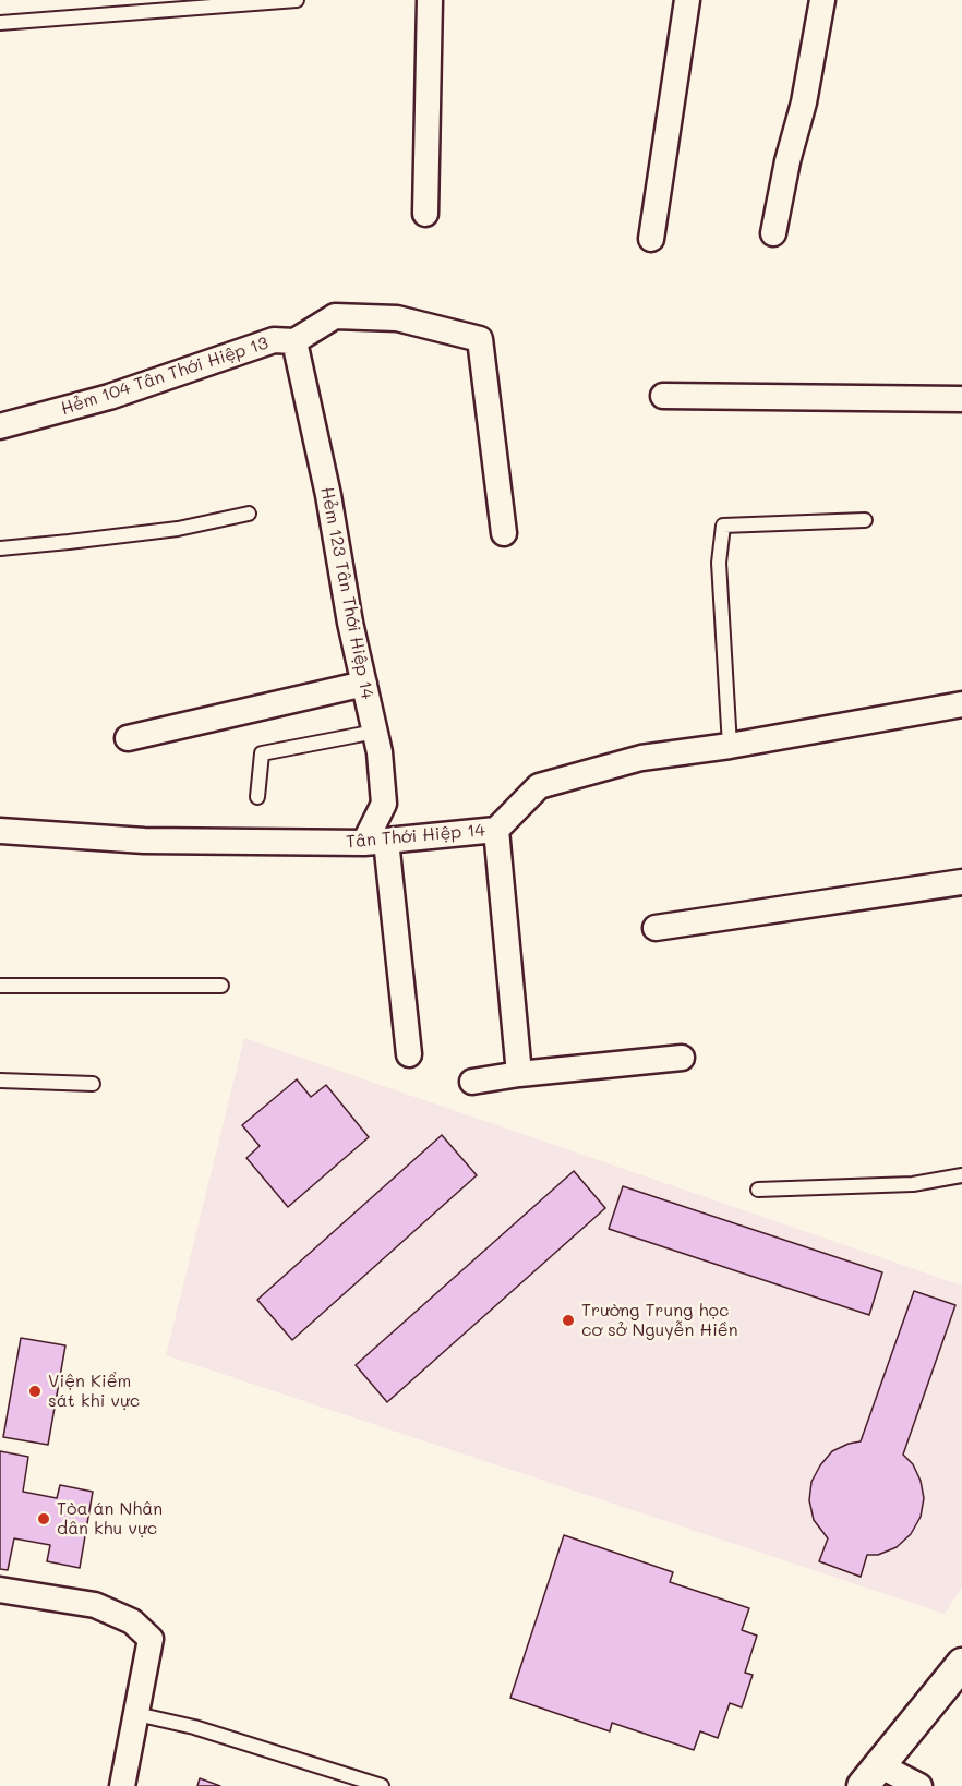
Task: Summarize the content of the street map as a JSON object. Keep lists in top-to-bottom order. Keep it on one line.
{"streets":{"street":["Hẻm 104 Tân Thới Hiệp 13","Hẻm 123 Tân Thới Hiệp 14","Tân Thới Hiệp 14"]},"crossings":[["Hẻm 104 Tân Thới Hiệp 13","Hẻm 123 Tân Thới Hiệp 14"],["Hẻm 123 Tân Thới Hiệp 14","Tân Thới Hiệp 14"]],"places":["Trường Trung học cơ sở Nguyễn Hiền","Viện Kiểm sát khi vực","Tòa án Nhân dân khu vực"]}
